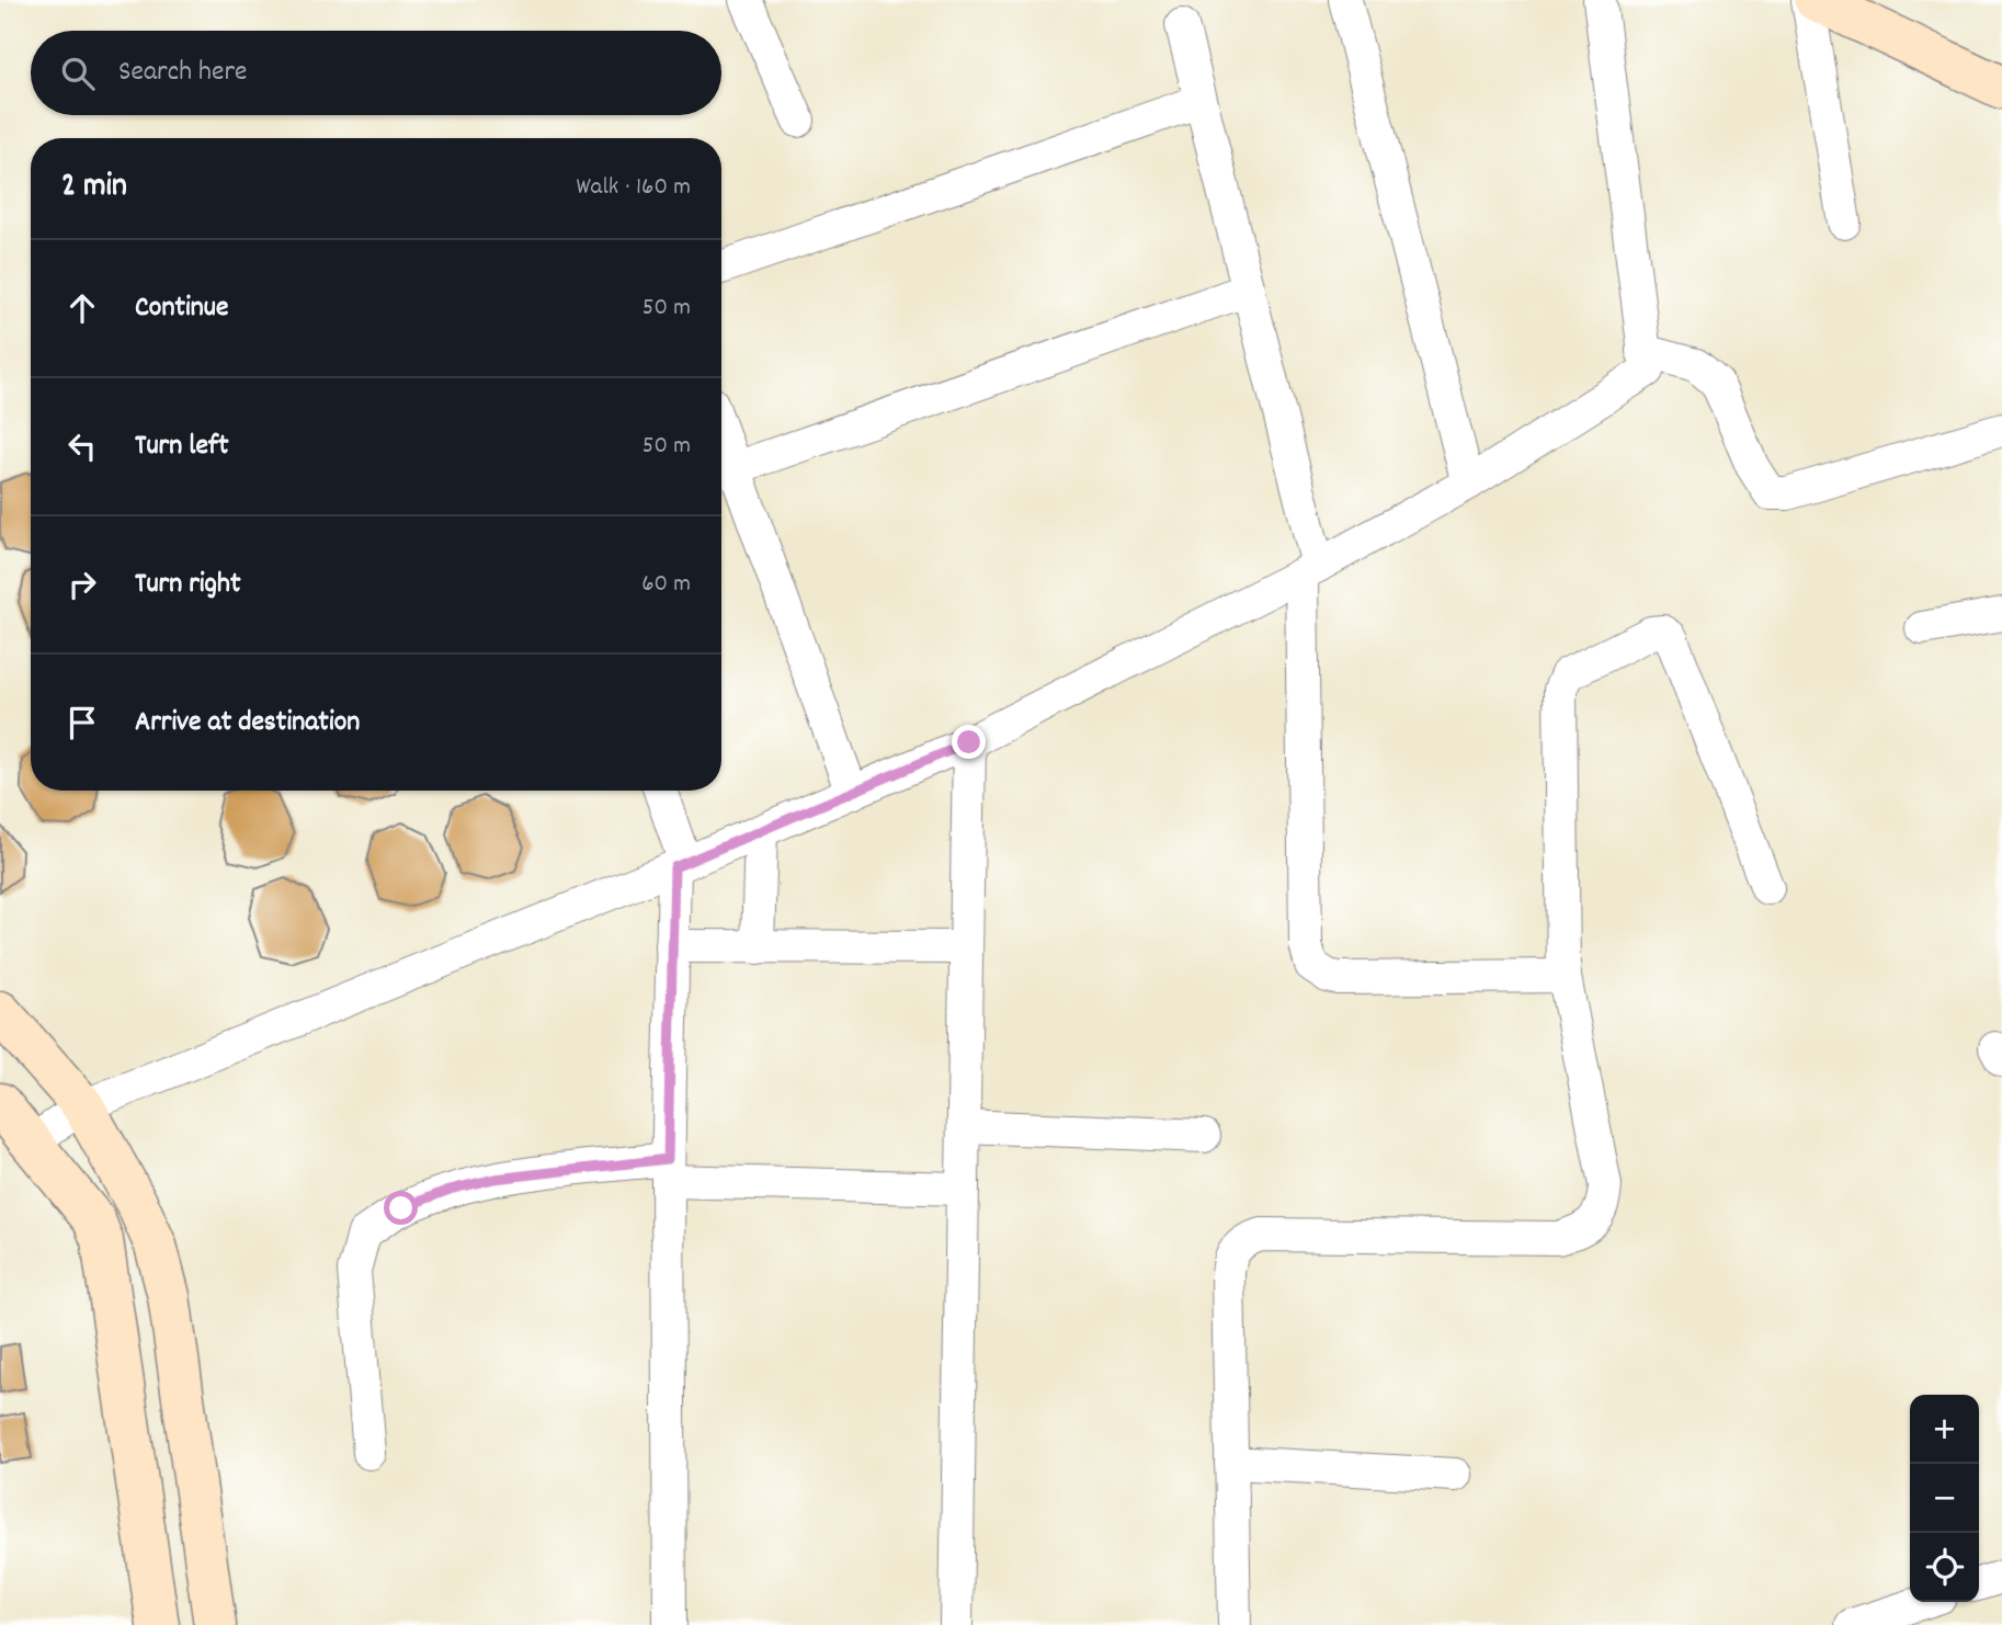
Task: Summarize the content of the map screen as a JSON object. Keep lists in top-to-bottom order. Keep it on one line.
{"page":{"search":"Search here","heading":["2 min","Walk · 160 m"],"list":[["Continue","50 m"],["Turn left","50 m"],["Turn right","60 m"],"Arrive at destination"],"map_buttons":["+","−"]}}
